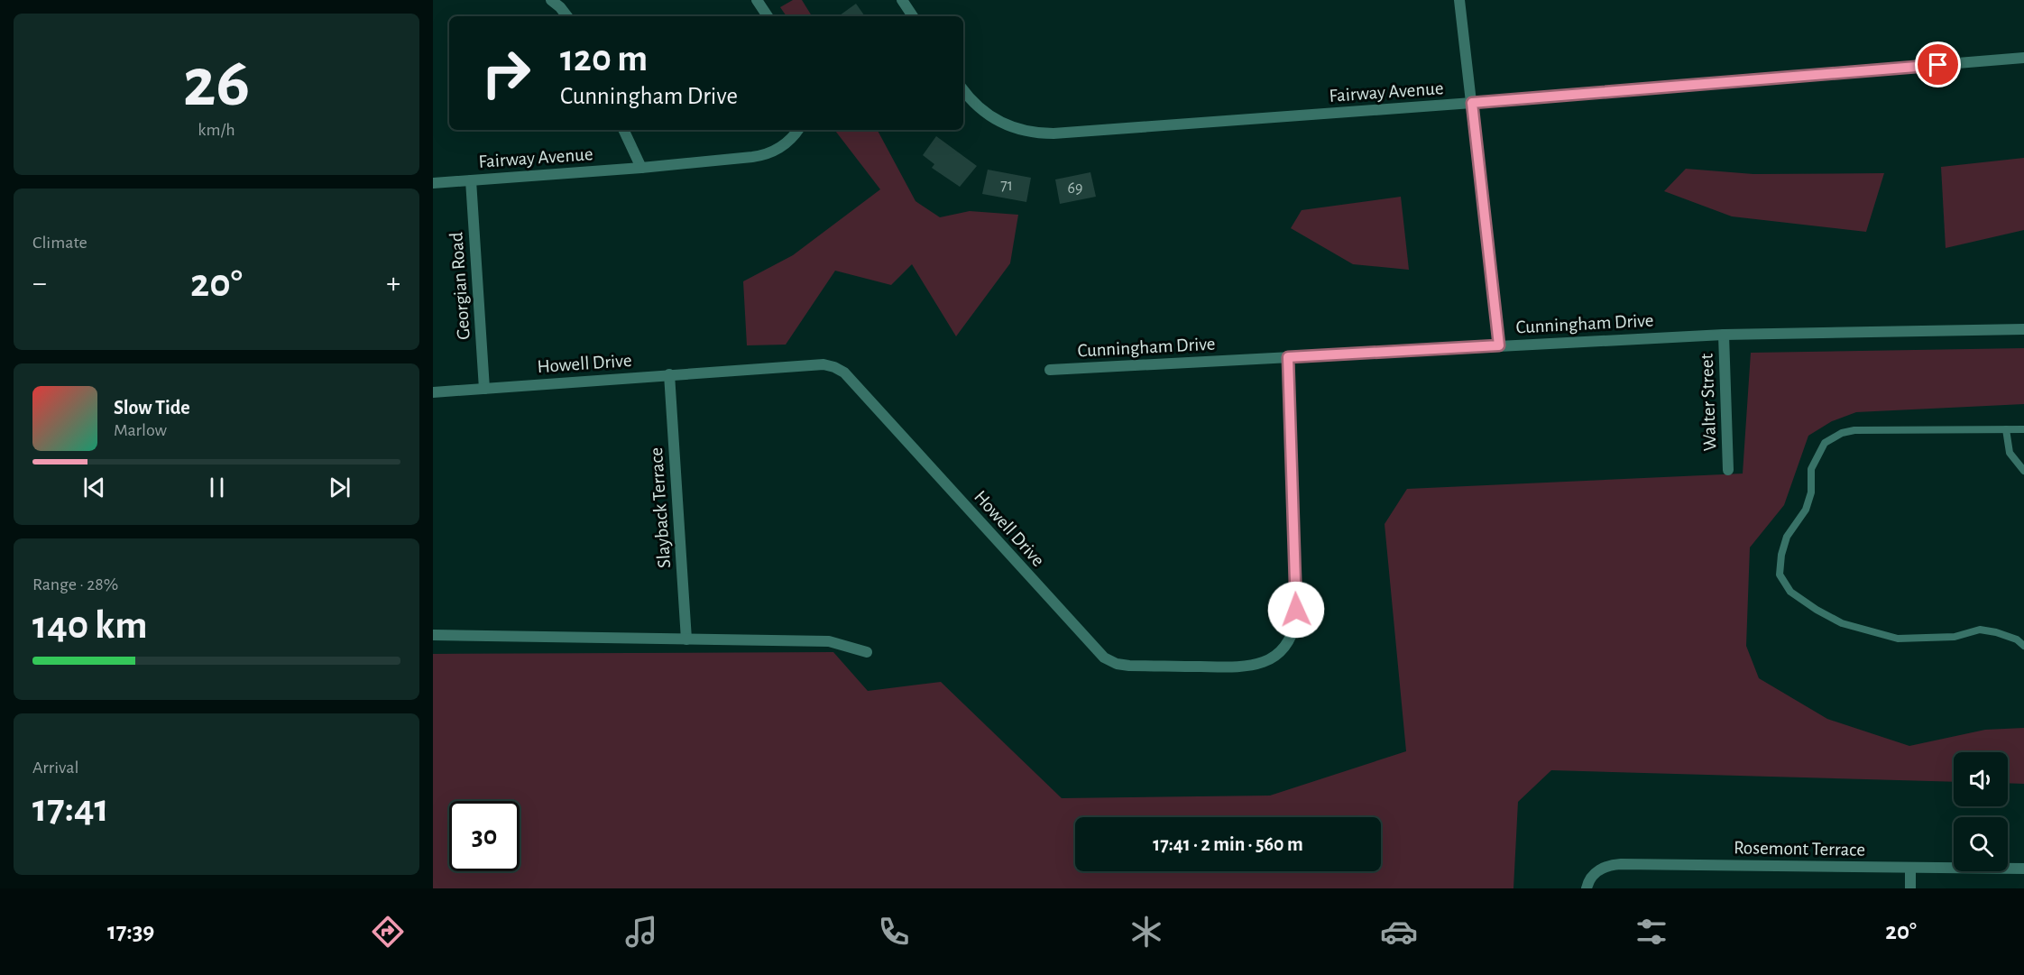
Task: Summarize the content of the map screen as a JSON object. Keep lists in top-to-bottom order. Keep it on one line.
{"streets":{"street":["Fairway Avenue","Georgian Road","Cunningham Drive","Howell Drive","Walter Street","Slayback Terrace","Rosemont Terrace"]},"crossings":[["Fairway Avenue","Georgian Road"],["Georgian Road","Howell Drive"],["Cunningham Drive","Howell Drive"],["Cunningham Drive","Walter Street"],["Howell Drive","Slayback Terrace"]],"house_numbers":["71","69"],"page":{"tile":[["26","km/h"],"Climate",["Range · 28%","140 km"],["Arrival","17:41"]],"turn":["120 m","Cunningham Drive"],"heat":["−","20°","+"],"song":["Slow Tide","Marlow"],"limit":"30","trip":"17:41 · 2 min · 560 m","tabs":["17:39","20°"]}}
